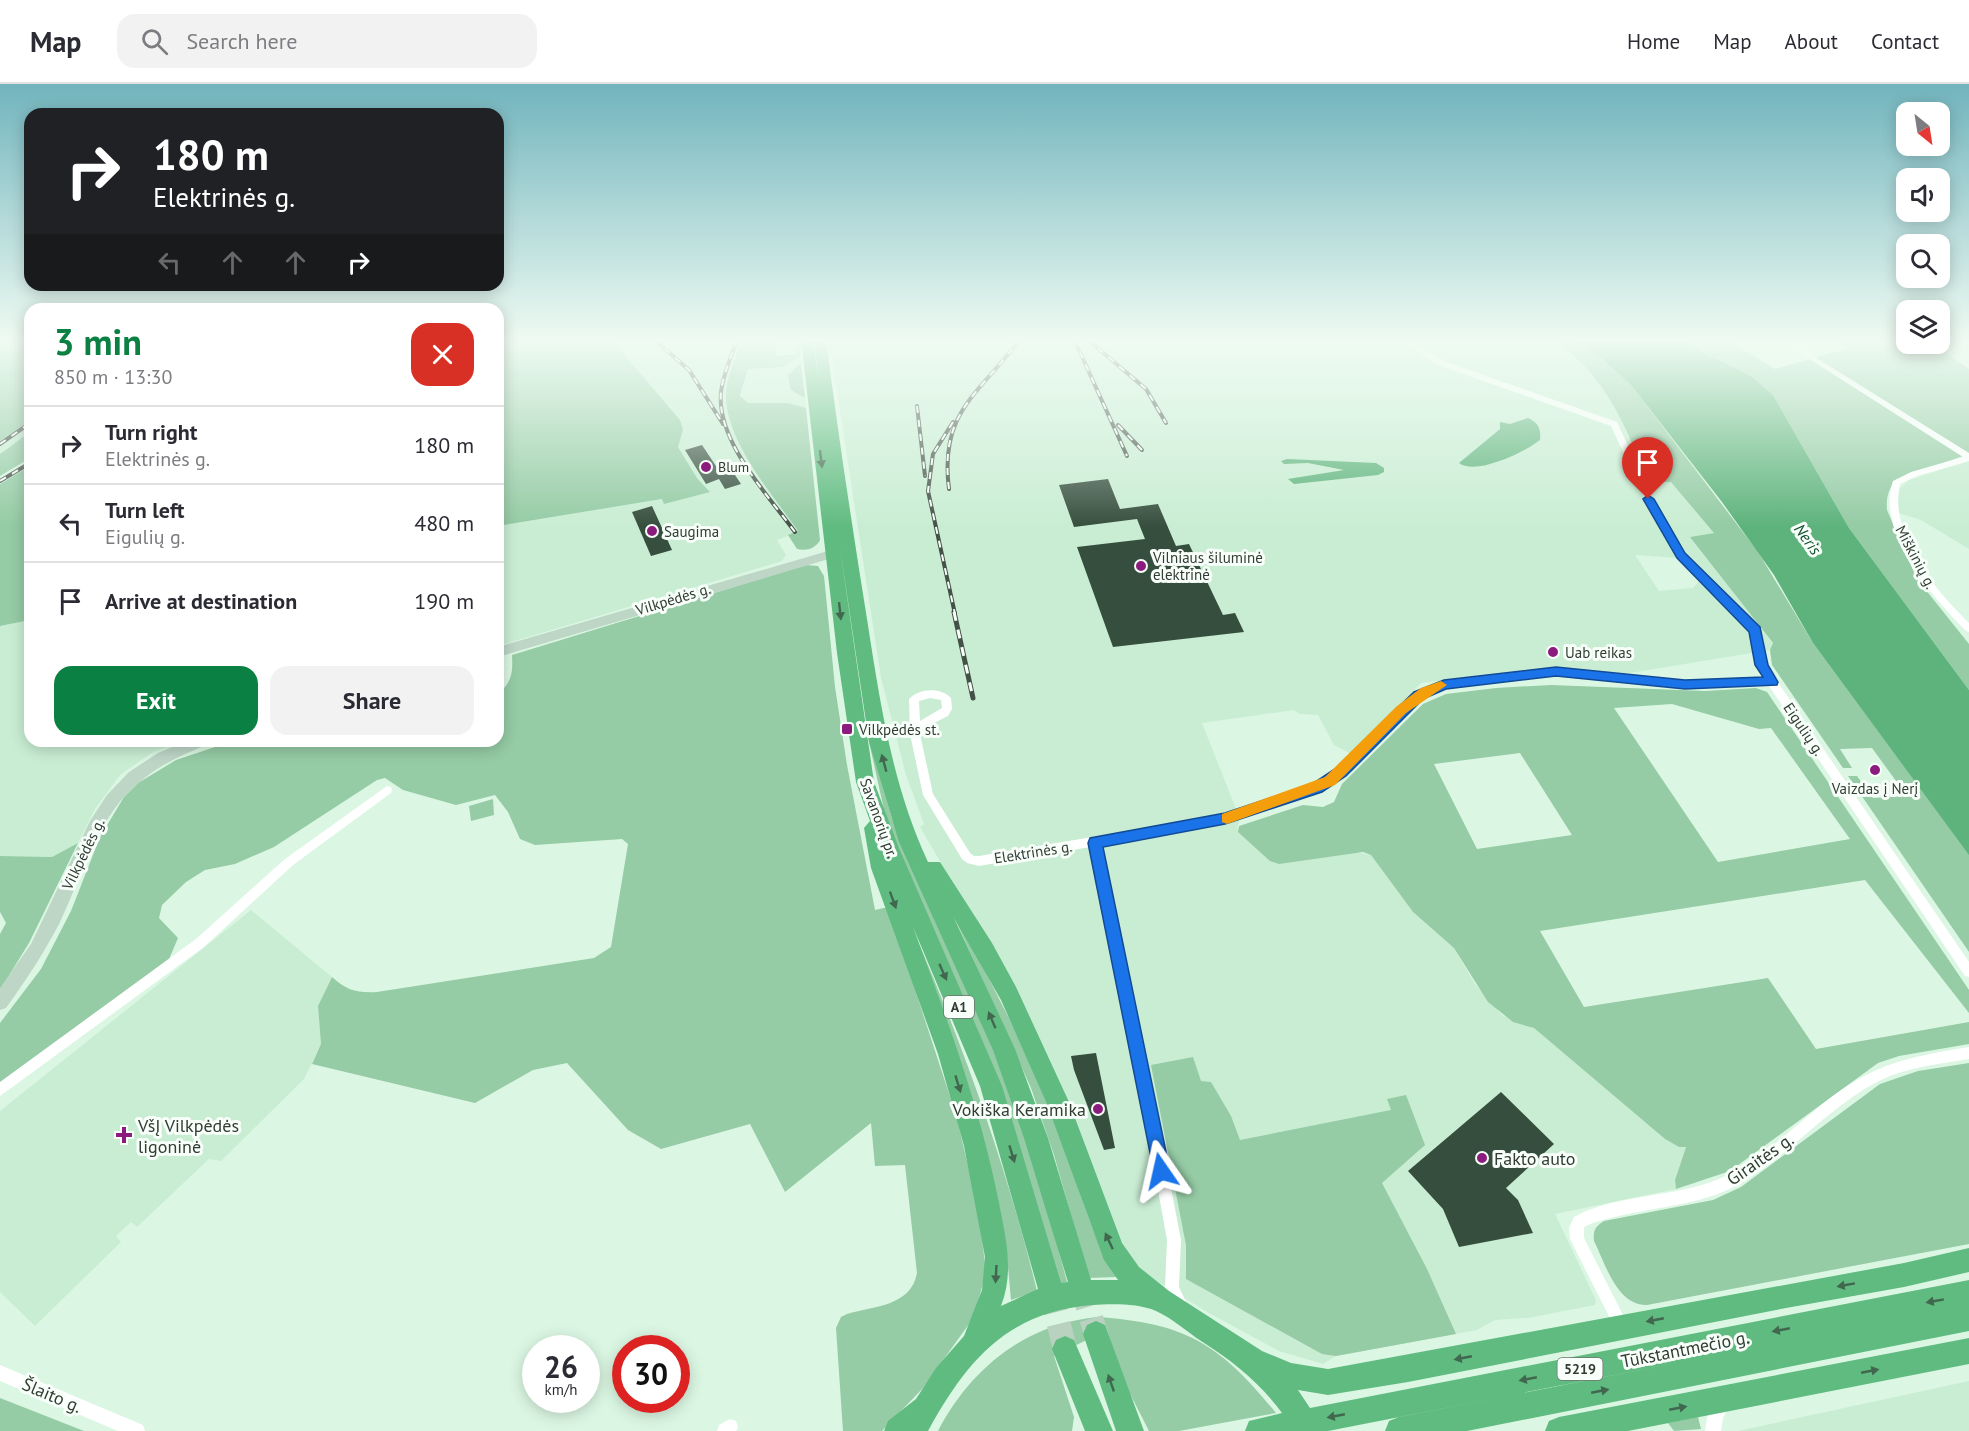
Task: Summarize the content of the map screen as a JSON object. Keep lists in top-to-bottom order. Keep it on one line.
{"streets":{"highway":["Savanorių pr.","A1","Tūkstantmečio g.","5219"],"main road":["Vilkpėdės g."],"street":["Miškinių g.","Eigulių g.","Elektrinės g.","Giraitės g.","Šlaito g."]},"crossings":[["Vilkpėdės g.","Savanorių pr."],["Eigulių g.","Elektrinės g."]],"water":["Neris"],"places":{"other":["Blum","Saugima","Vilniaus šiluminė elektrinė","Uab reikas","Vaizdas į Nerį","Vokiška Keramika","Fakto auto"],"transit":["Vilkpėdės st."],"health":["VšĮ Vilkpėdės ligoninė"]},"north":"bottom right","page":{"header":"Map","search":"Search here","nav":["Home","Map","About","Contact"],"turn":["180 m","Elektrinės g."],"heading":["3 min","850 m · 13:30"],"list":[{"name":"Turn right","note":"Elektrinės g.","value":"180 m"},{"name":"Turn left","note":"Eigulių g.","value":"480 m"},{"name":"Arrive at destination","value":"190 m"}],"buttons":["Exit","Share"],"speed":"26 km/h","limit":"30"}}
